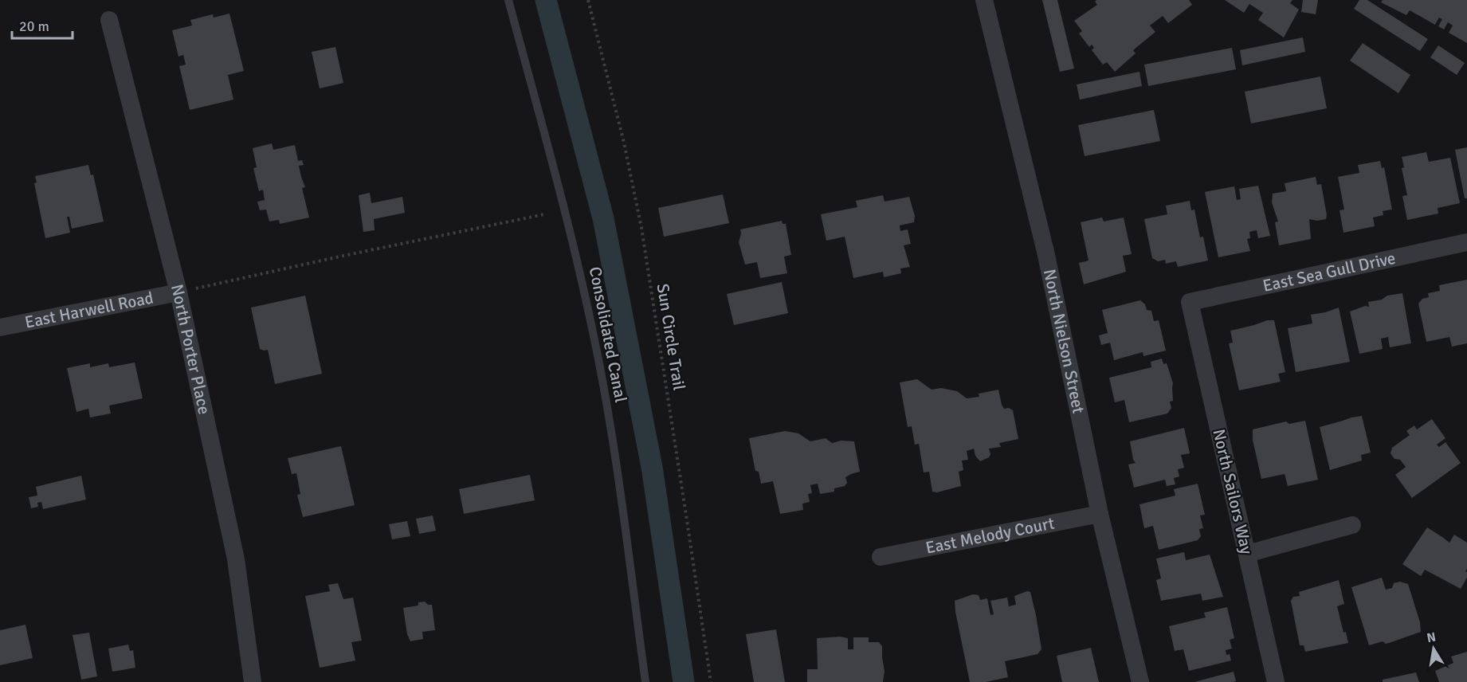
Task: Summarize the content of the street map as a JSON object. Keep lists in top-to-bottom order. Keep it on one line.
{"streets":{"street":["East Sea Gull Drive","East Harwell Road","North Nielson Street","North Porter Place","North Sailors Way","East Melody Court"],"lane":["Consolidated Canal"],"path":["Sun Circle Trail"]},"crossings":[["East Sea Gull Drive","North Sailors Way"],["East Harwell Road","North Porter Place"],["North Nielson Street","East Melody Court"]],"scale_bar":"20 m","north":"top"}
